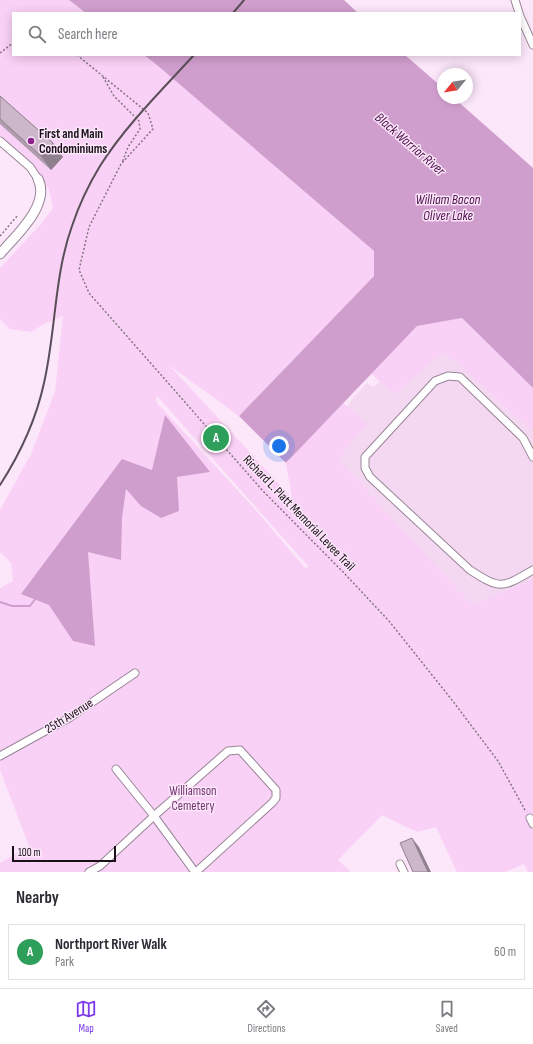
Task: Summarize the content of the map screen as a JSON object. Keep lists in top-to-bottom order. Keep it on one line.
{"streets":{"street":["25th Avenue"],"path":["Richard L. Platt Memorial Levee Trail"]},"water":["Black Warrior River","William Bacon Oliver Lake"],"parks":["Williamson Cemetery"],"places":["First and Main Condominiums"],"scale_bar":"100 m","north":"bottom left","page":{"search":"Search here","pins":"A","scale":"100 m","heading":"Nearby","list":[{"mark":"A","name":"Northport River Walk","note":"Park","value":"60 m"}],"nav":["Map","Directions","Saved"]}}
